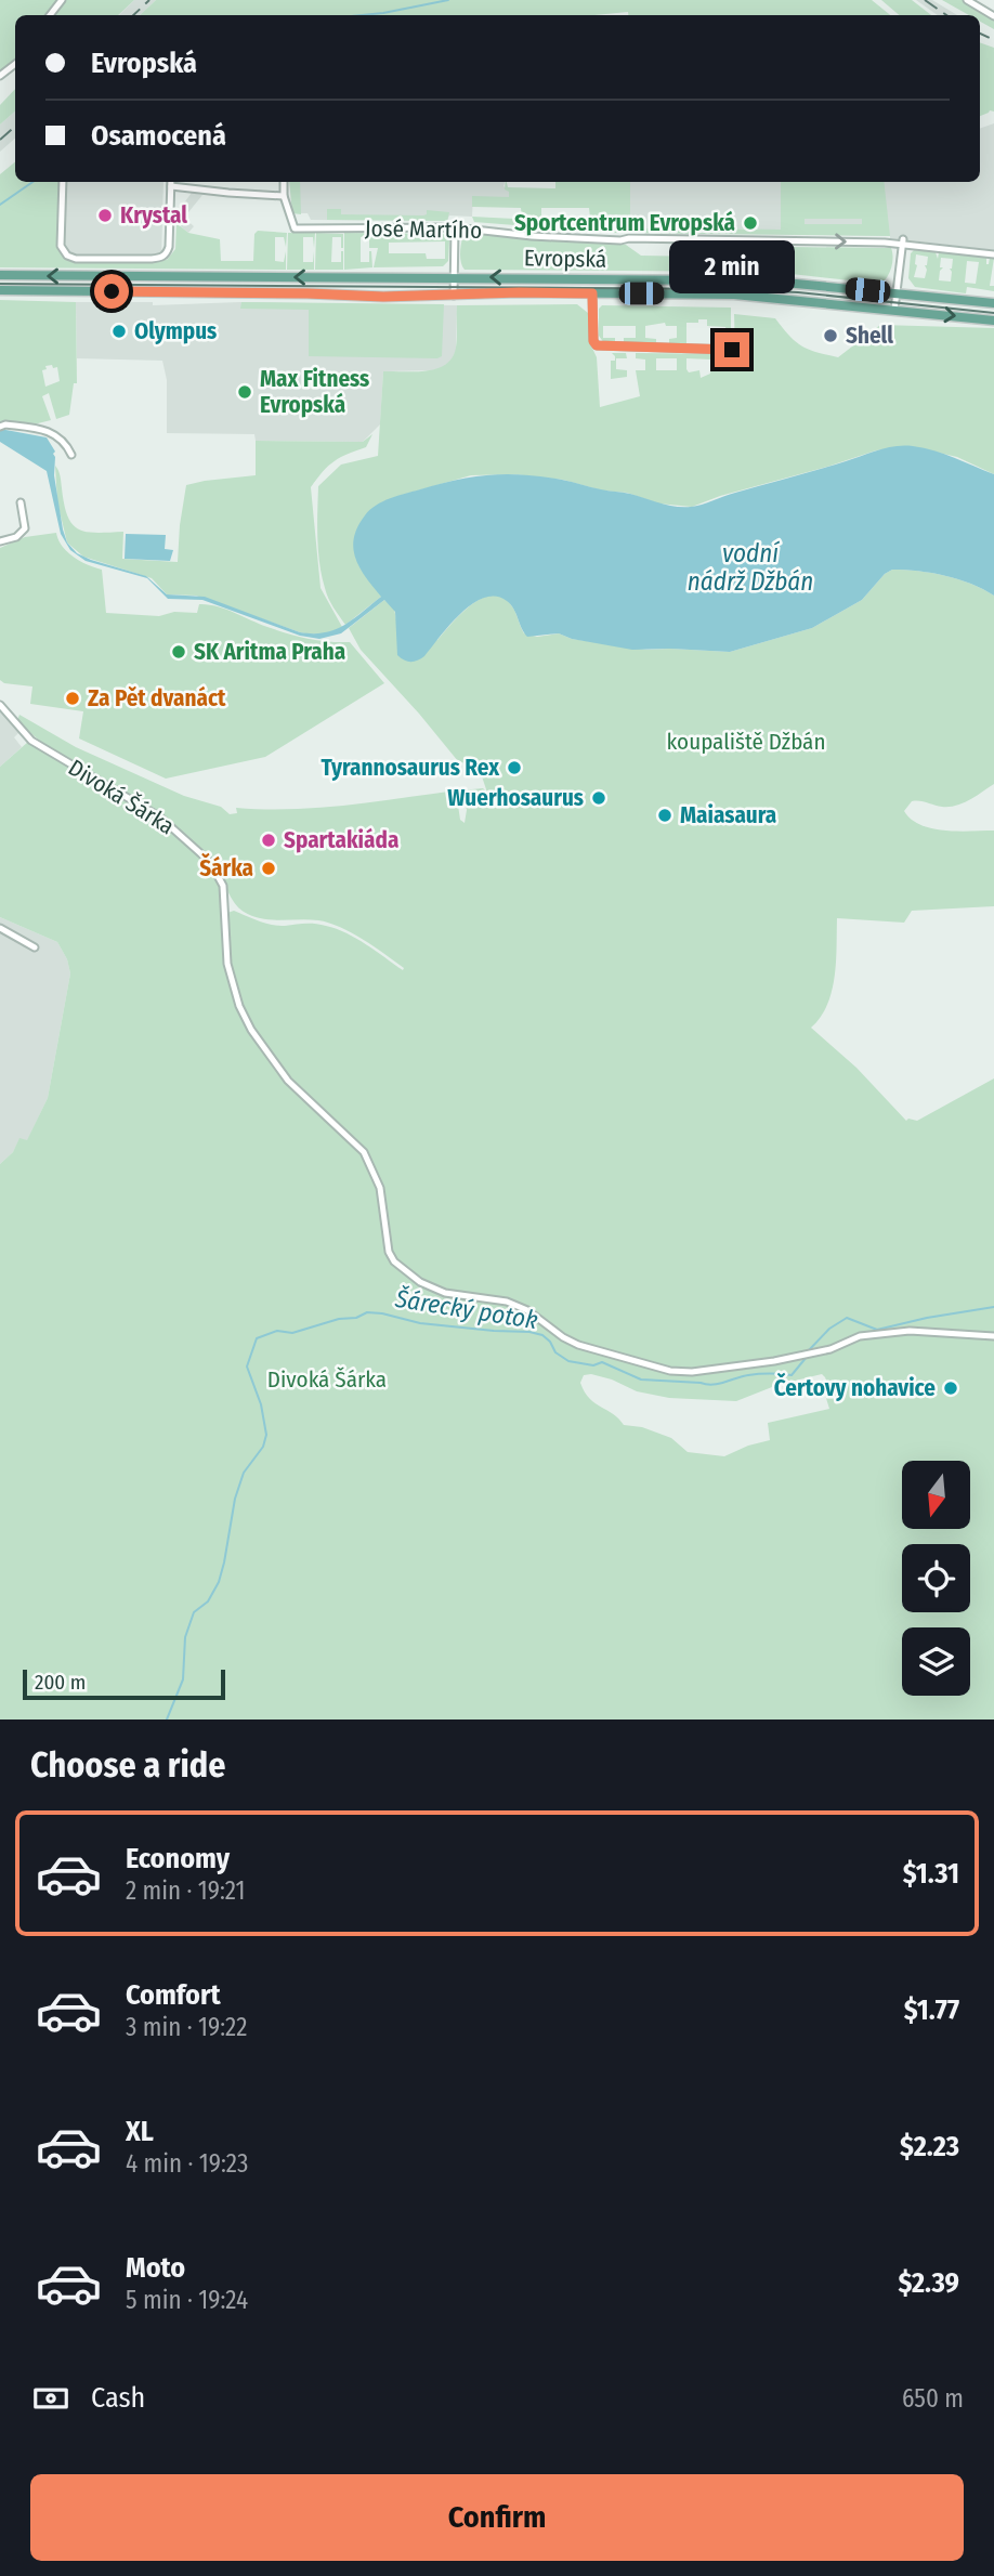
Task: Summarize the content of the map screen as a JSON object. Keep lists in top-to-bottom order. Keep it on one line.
{"streets":{"main road":["Evropská"],"street":["José Martího","Divoká Šárka"]},"one_way":["José Martího"],"water":["vodní nádrž Džbán","Šárecký potok"],"parks":["koupaliště Džbán","Divoká Šárka"],"places":["Krystal","Sportcentrum Evropská","Olympus","Shell","Max Fitness Evropská","SK Aritma Praha","Za Pět dvanáct","Tyrannosaurus Rex","Wuerhosaurus","Maiasaura","Spartakiáda","Šárka","Čertovy nohavice"],"scale_bar":"200 m","north":"bottom","page":{"banner":["Evropská","Osamocená"],"bubble":"2 min","scale":"200 m","heading":"Choose a ride","list":[{"name":"Economy","note":"2 min · 19:21","value":"$1.31"},{"name":"Comfort","note":"3 min · 19:22","value":"$1.77"},{"name":"XL","note":"4 min · 19:23","value":"$2.23"},{"name":"Moto","note":"5 min · 19:24","value":"$2.39"}],"pay":["Cash","650 m"],"buttons":"Confirm"}}
